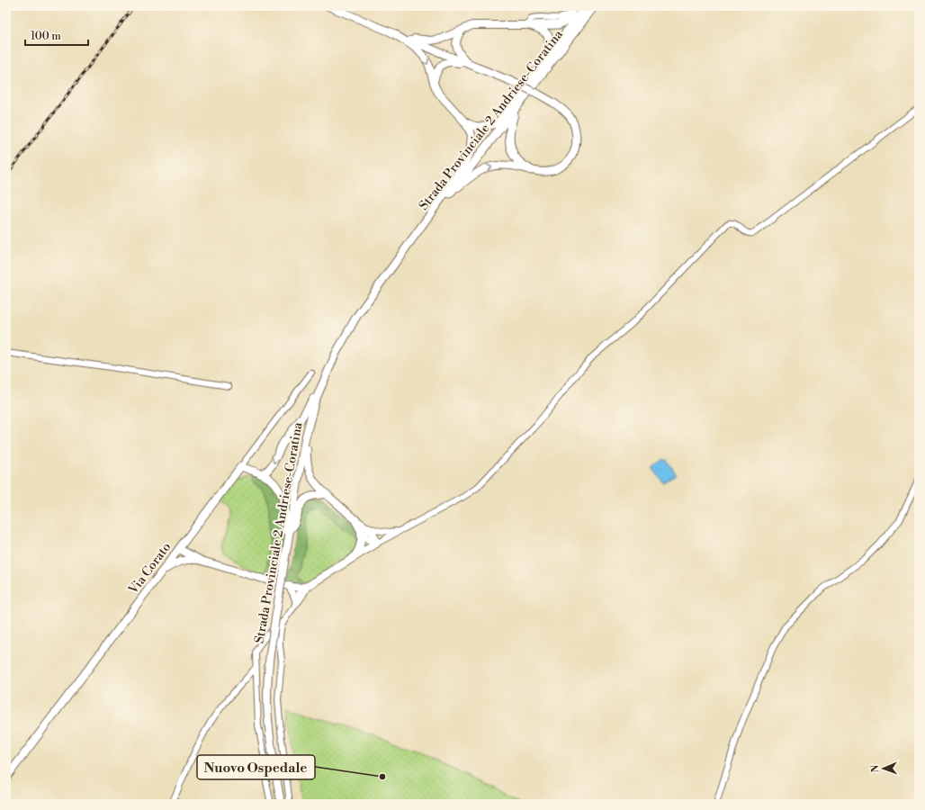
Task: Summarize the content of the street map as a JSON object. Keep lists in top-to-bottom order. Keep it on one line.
{"streets":{"highway":["Strada Provinciale 2 Andriese-Coratina"],"main road":["Via Corato"]},"places":["Nuovo Ospedale"],"scale_bar":"100 m","north":"left"}
